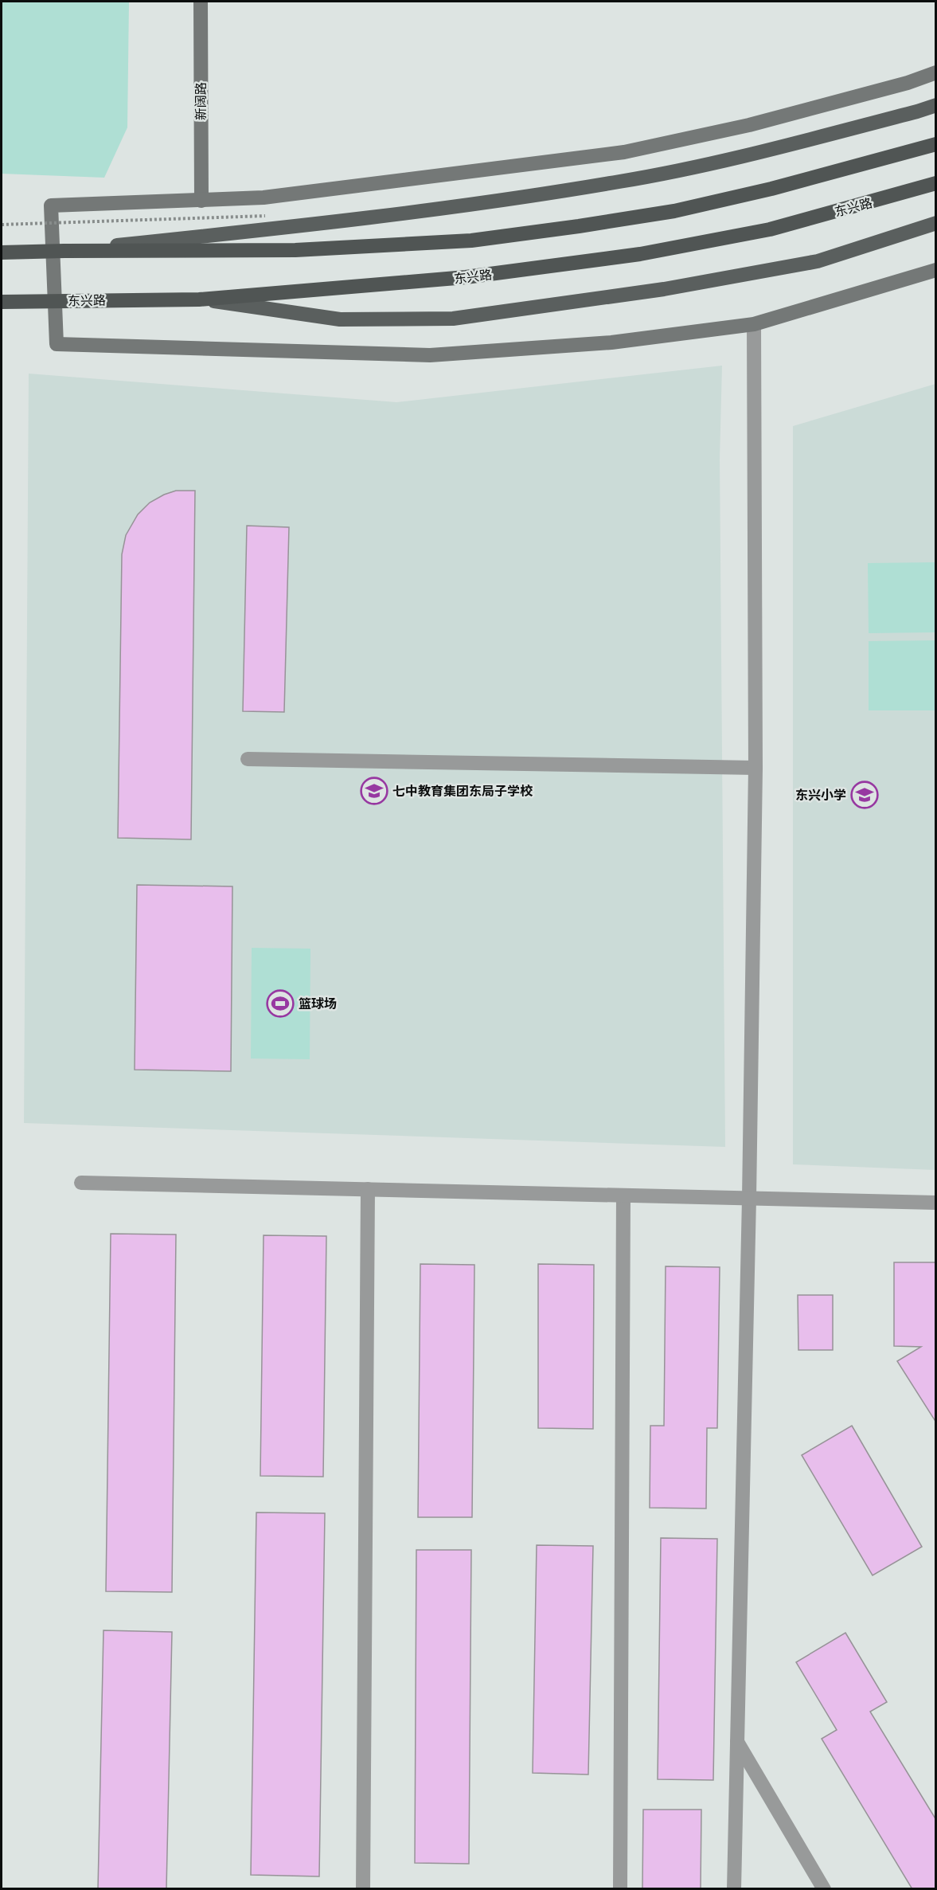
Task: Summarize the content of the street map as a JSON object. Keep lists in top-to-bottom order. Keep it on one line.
{"streets":{"highway":["东兴路"],"main road":["新阔路"]},"places":{"school or university":["七中教育集团东局子学校","东兴小学"],"sports":["篮球场"]}}
